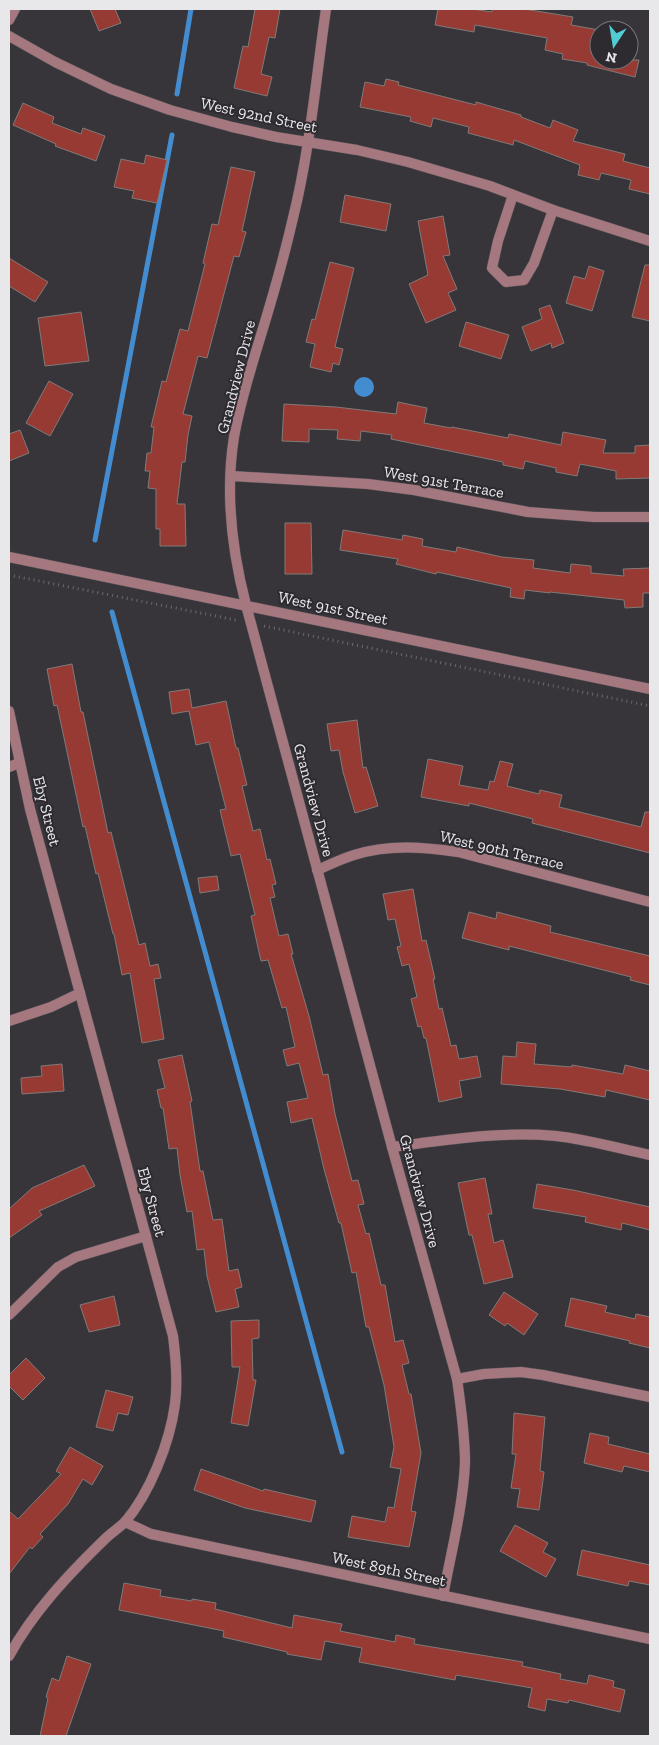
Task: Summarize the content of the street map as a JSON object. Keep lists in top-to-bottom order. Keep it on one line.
{"streets":{"street":["West 92nd Street","Grandview Drive","West 91st Terrace","West 91st Street","Eby Street","West 90th Terrace","West 89th Street"]},"crossings":[["West 92nd Street","Grandview Drive"],["Grandview Drive","West 91st Terrace"],["Grandview Drive","West 91st Street"],["Grandview Drive","West 90th Terrace"],["Grandview Drive","West 89th Street"],["Eby Street","West 89th Street"]],"north":"bottom"}
